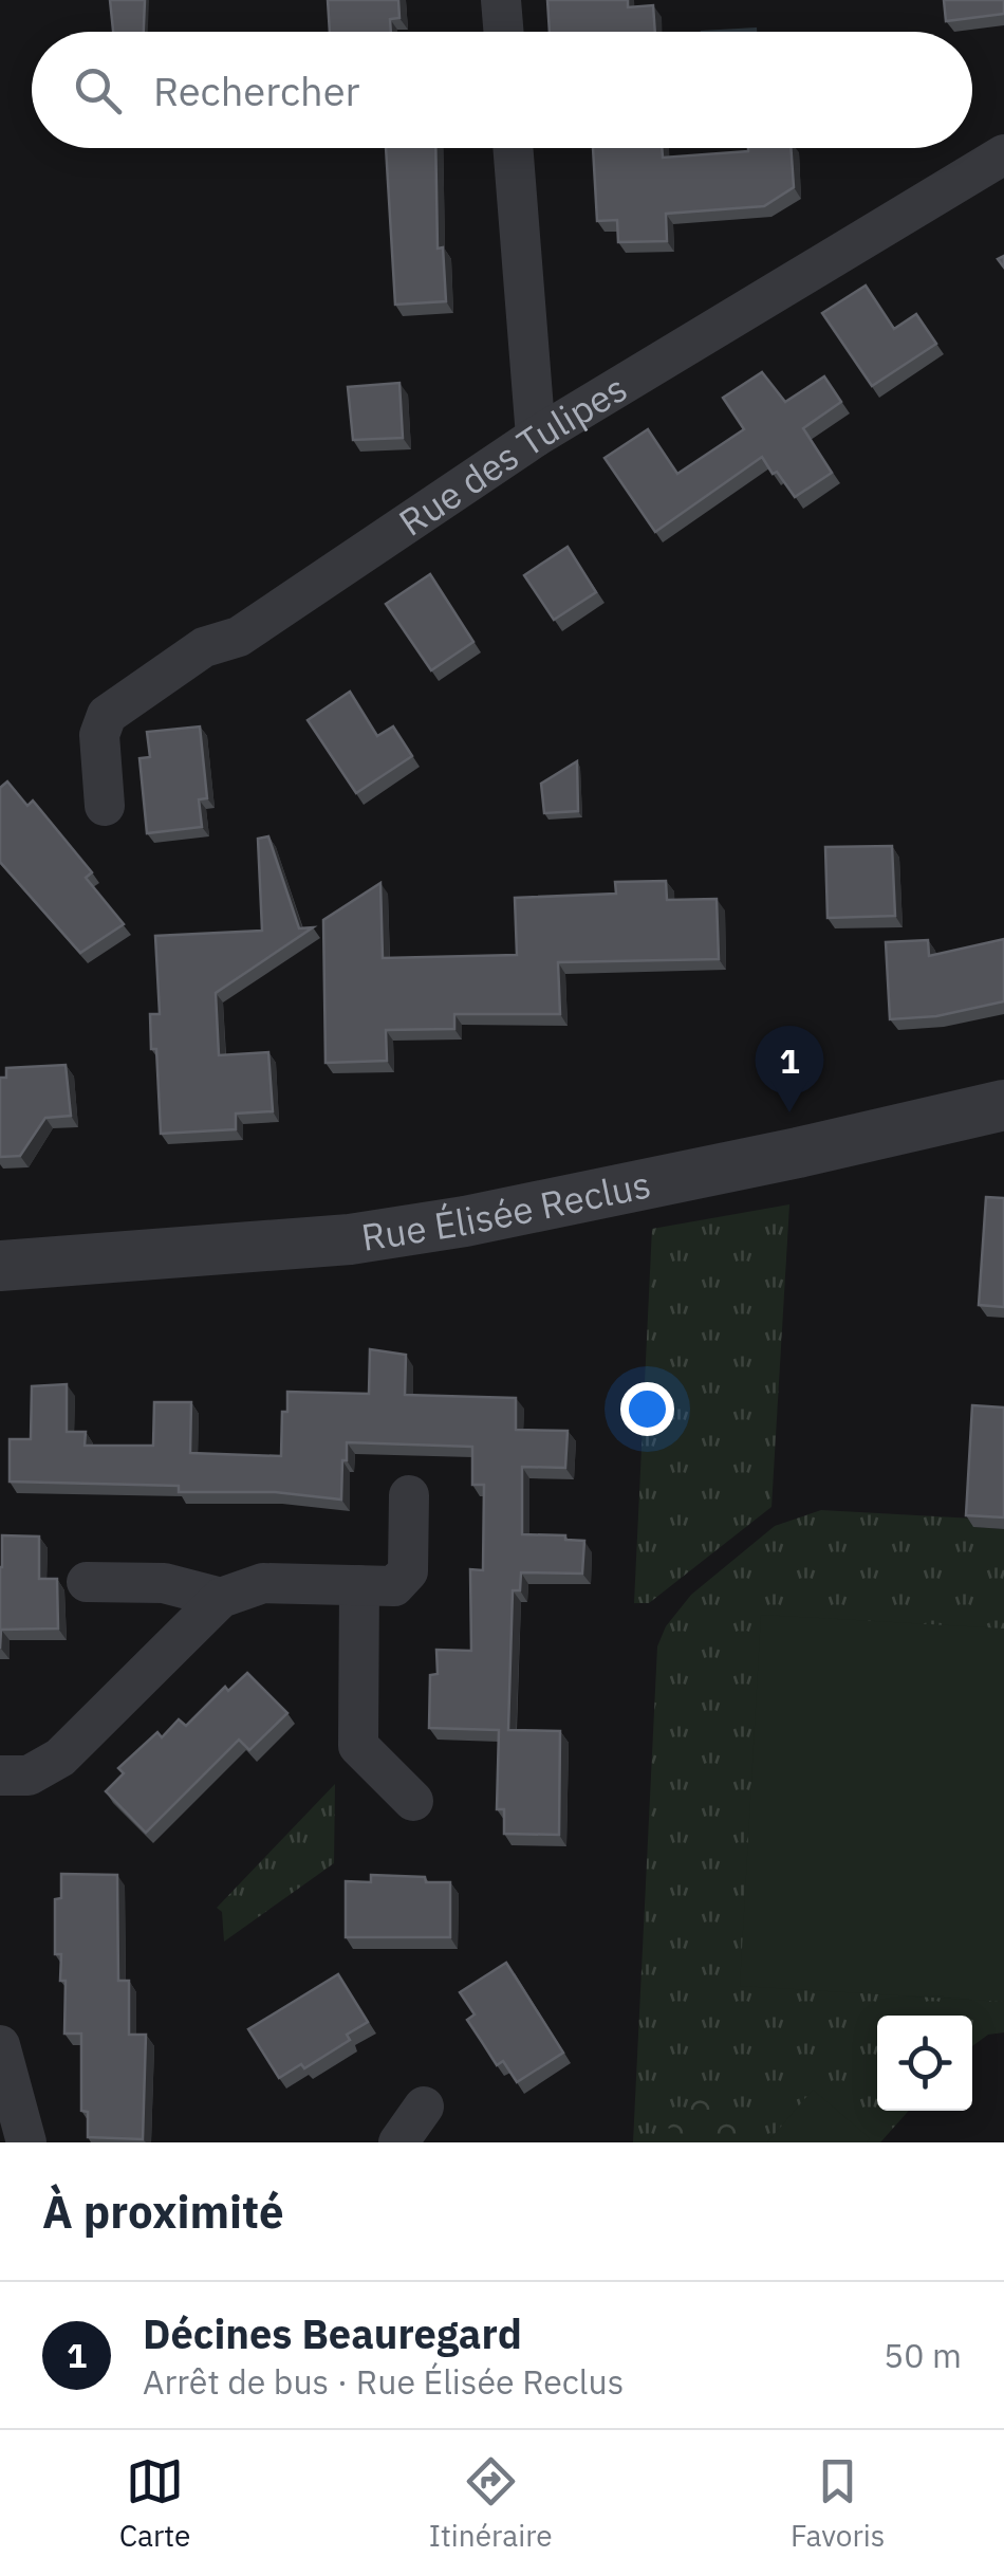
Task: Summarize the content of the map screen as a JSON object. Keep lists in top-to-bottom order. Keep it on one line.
{"streets":{"street":["Rue des Tulipes","Rue Élisée Reclus"]},"page":{"search":"Rechercher","pins":"1","heading":"À proximité","list":[{"mark":"1","name":"Décines Beauregard","note":"Arrêt de bus · Rue Élisée Reclus","value":"50 m"}],"nav":["Carte","Itinéraire","Favoris"]}}
